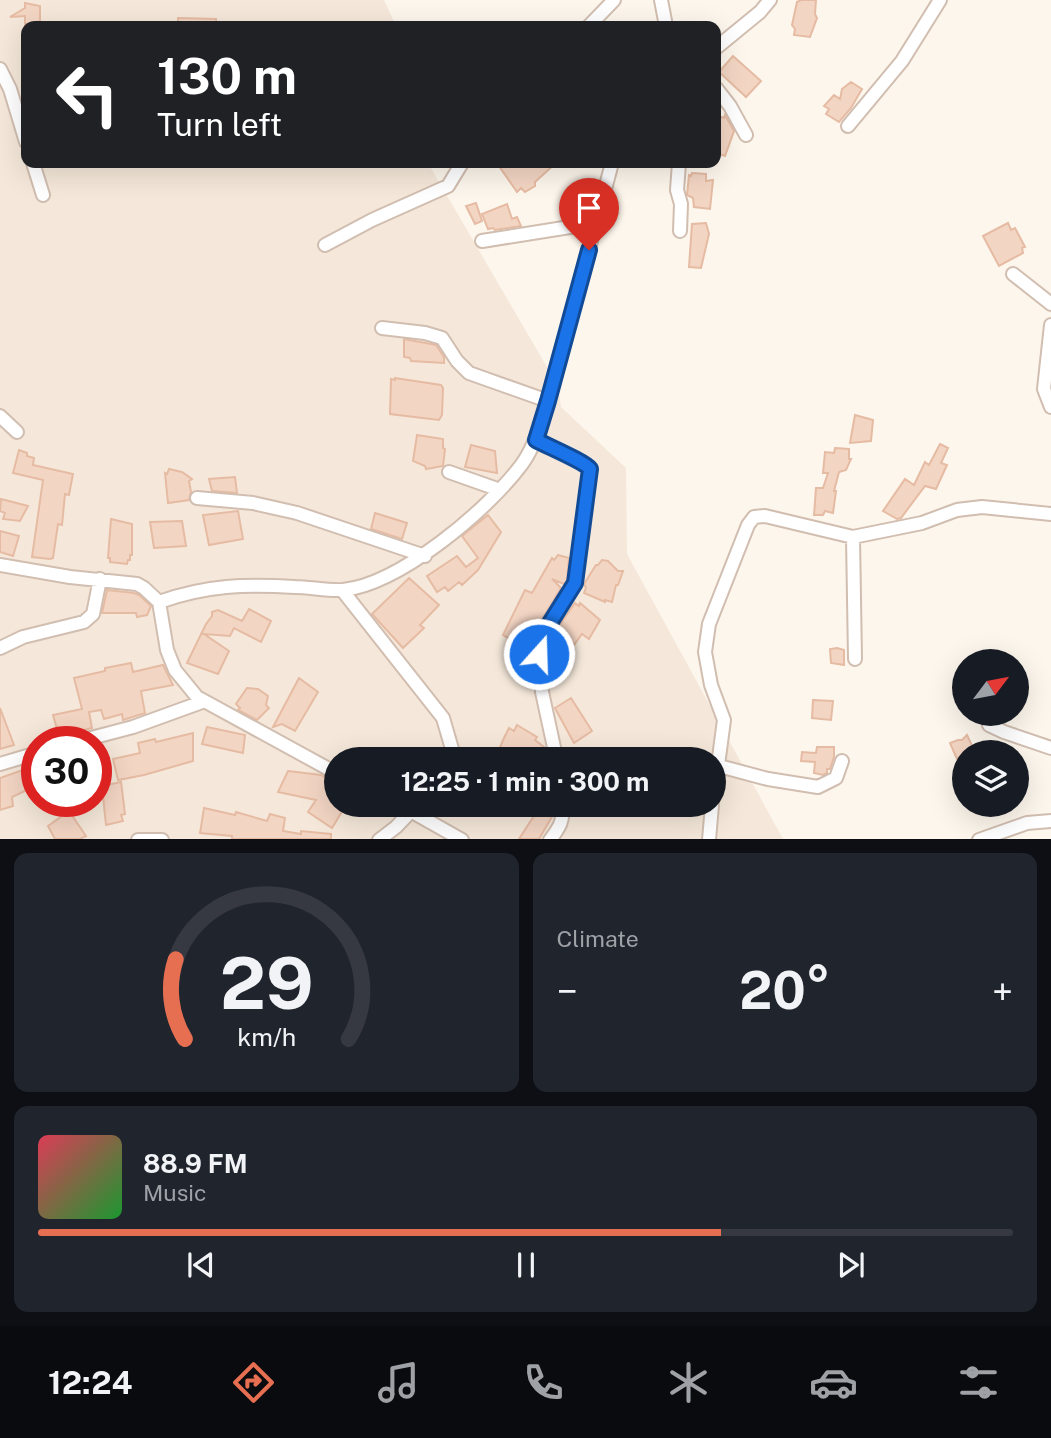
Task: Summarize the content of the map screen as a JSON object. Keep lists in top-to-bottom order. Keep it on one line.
{"north":"top right","page":{"turn":["130 m","Turn left"],"limit":"30","trip":"12:25 · 1 min · 300 m","tile":"Climate","heat":["−","20°","+"],"song":["88.9 FM","Music"],"tabs":"12:24","gauge":["29","km/h"]}}
